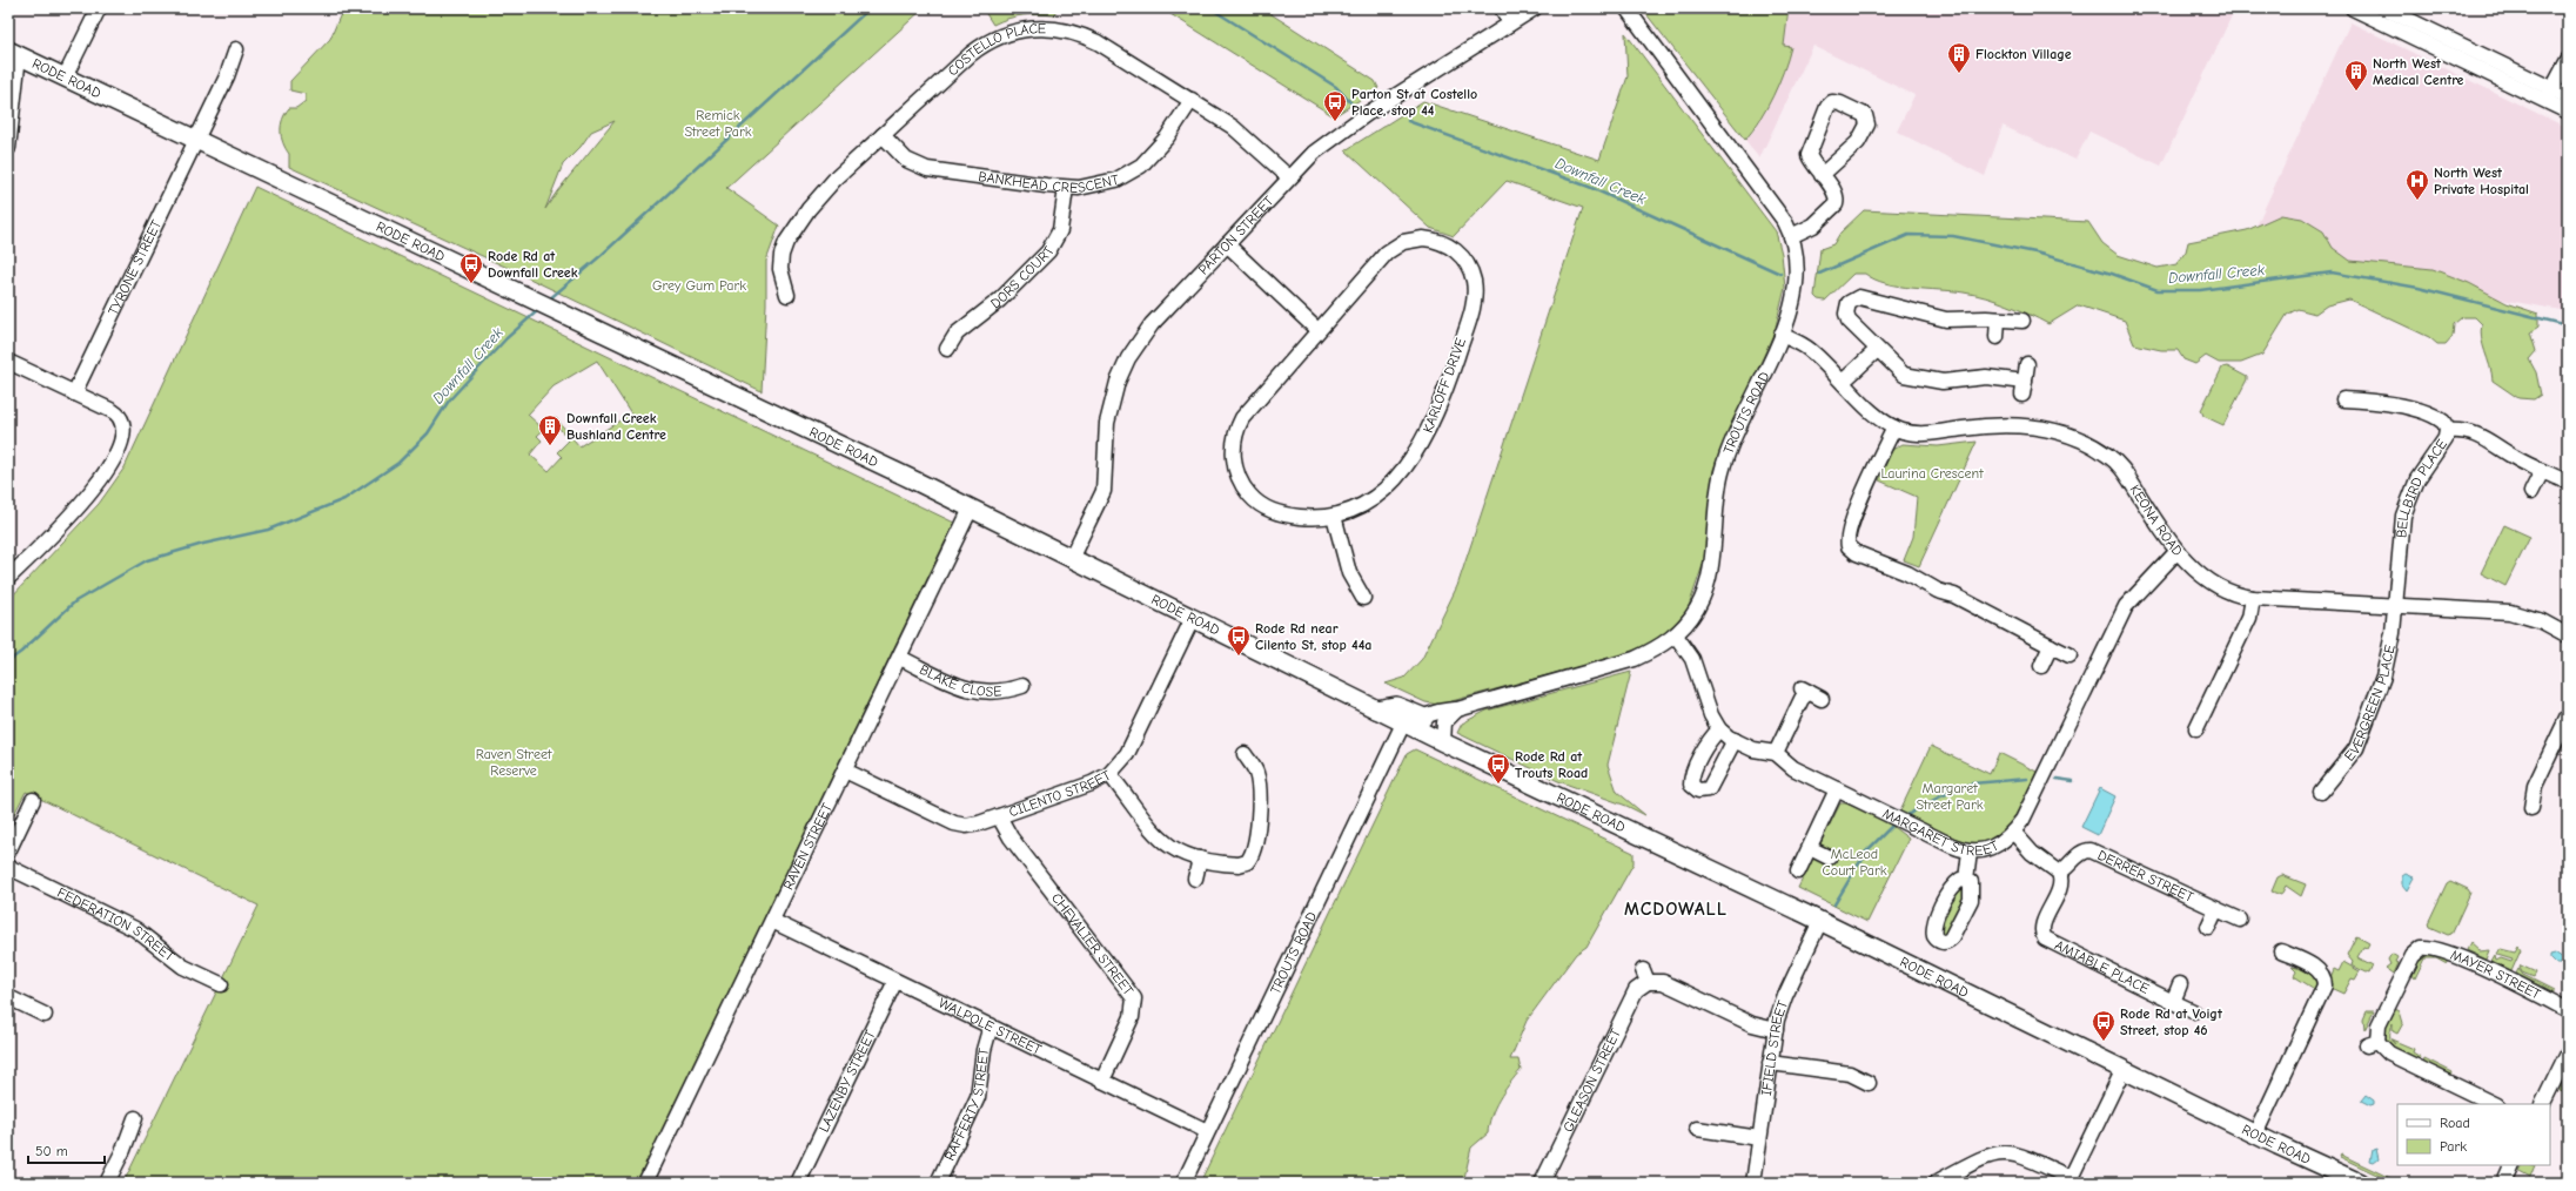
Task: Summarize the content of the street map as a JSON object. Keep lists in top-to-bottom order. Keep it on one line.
{"streets":{"main road":["RODE ROAD"],"street":["COSTELLO PLACE","BANKHEAD CRESCENT","PARTON STREET","TYRONE STREET","DORS COURT","KARLOFF DRIVE","TROUTS ROAD","BELLBIRD PLACE","KEONA ROAD","BLAKE CLOSE","EVERGREEN PLACE","CILENTO STREET","MARGARET STREET","RAVEN STREET","DERRER STREET","FEDERATION STREET","CHEVALIER STREET","AMIABLE PLACE","MAYER STREET","WALPOLE STREET","IFIELD STREET","GLEASON STREET","LAZENBY STREET","RAFFERTY STREET"]},"crossings":[["COSTELLO PLACE","BANKHEAD CRESCENT"],["COSTELLO PLACE","PARTON STREET"],["RODE ROAD","PARTON STREET"],["RODE ROAD","TYRONE STREET"],["RODE ROAD","TROUTS ROAD"],["RODE ROAD","CILENTO STREET"],["RODE ROAD","RAVEN STREET"],["RODE ROAD","IFIELD STREET"],["BANKHEAD CRESCENT","DORS COURT"],["TROUTS ROAD","KEONA ROAD"],["TROUTS ROAD","WALPOLE STREET"],["BELLBIRD PLACE","KEONA ROAD"],["BELLBIRD PLACE","EVERGREEN PLACE"],["KEONA ROAD","EVERGREEN PLACE"],["KEONA ROAD","MARGARET STREET"],["BLAKE CLOSE","RAVEN STREET"],["CILENTO STREET","RAVEN STREET"],["CILENTO STREET","CHEVALIER STREET"],["RAVEN STREET","WALPOLE STREET"],["DERRER STREET","AMIABLE PLACE"],["CHEVALIER STREET","WALPOLE STREET"],["WALPOLE STREET","LAZENBY STREET"],["WALPOLE STREET","RAFFERTY STREET"],["IFIELD STREET","GLEASON STREET"]],"districts":["MCDOWALL"],"water":["Downfall Creek"],"parks":["Remick Street Park","Grey Gum Park","Laurina Crescent","Raven Street Reserve","Margaret Street Park","McLeod Court Park"],"places":{"building":["Flockton Village","North West Medical Centre","Downfall Creek Bushland Centre"],"bus stop":["Parton St at Costello Place, stop 44","Rode Rd at Downfall Creek","Rode Rd near Cilento St, stop 44a","Rode Rd at Trouts Road","Rode Rd at Voigt Street, stop 46"],"hospital":["North West Private Hospital"]},"legend":["Road","Park"],"scale_bar":"50 m"}
